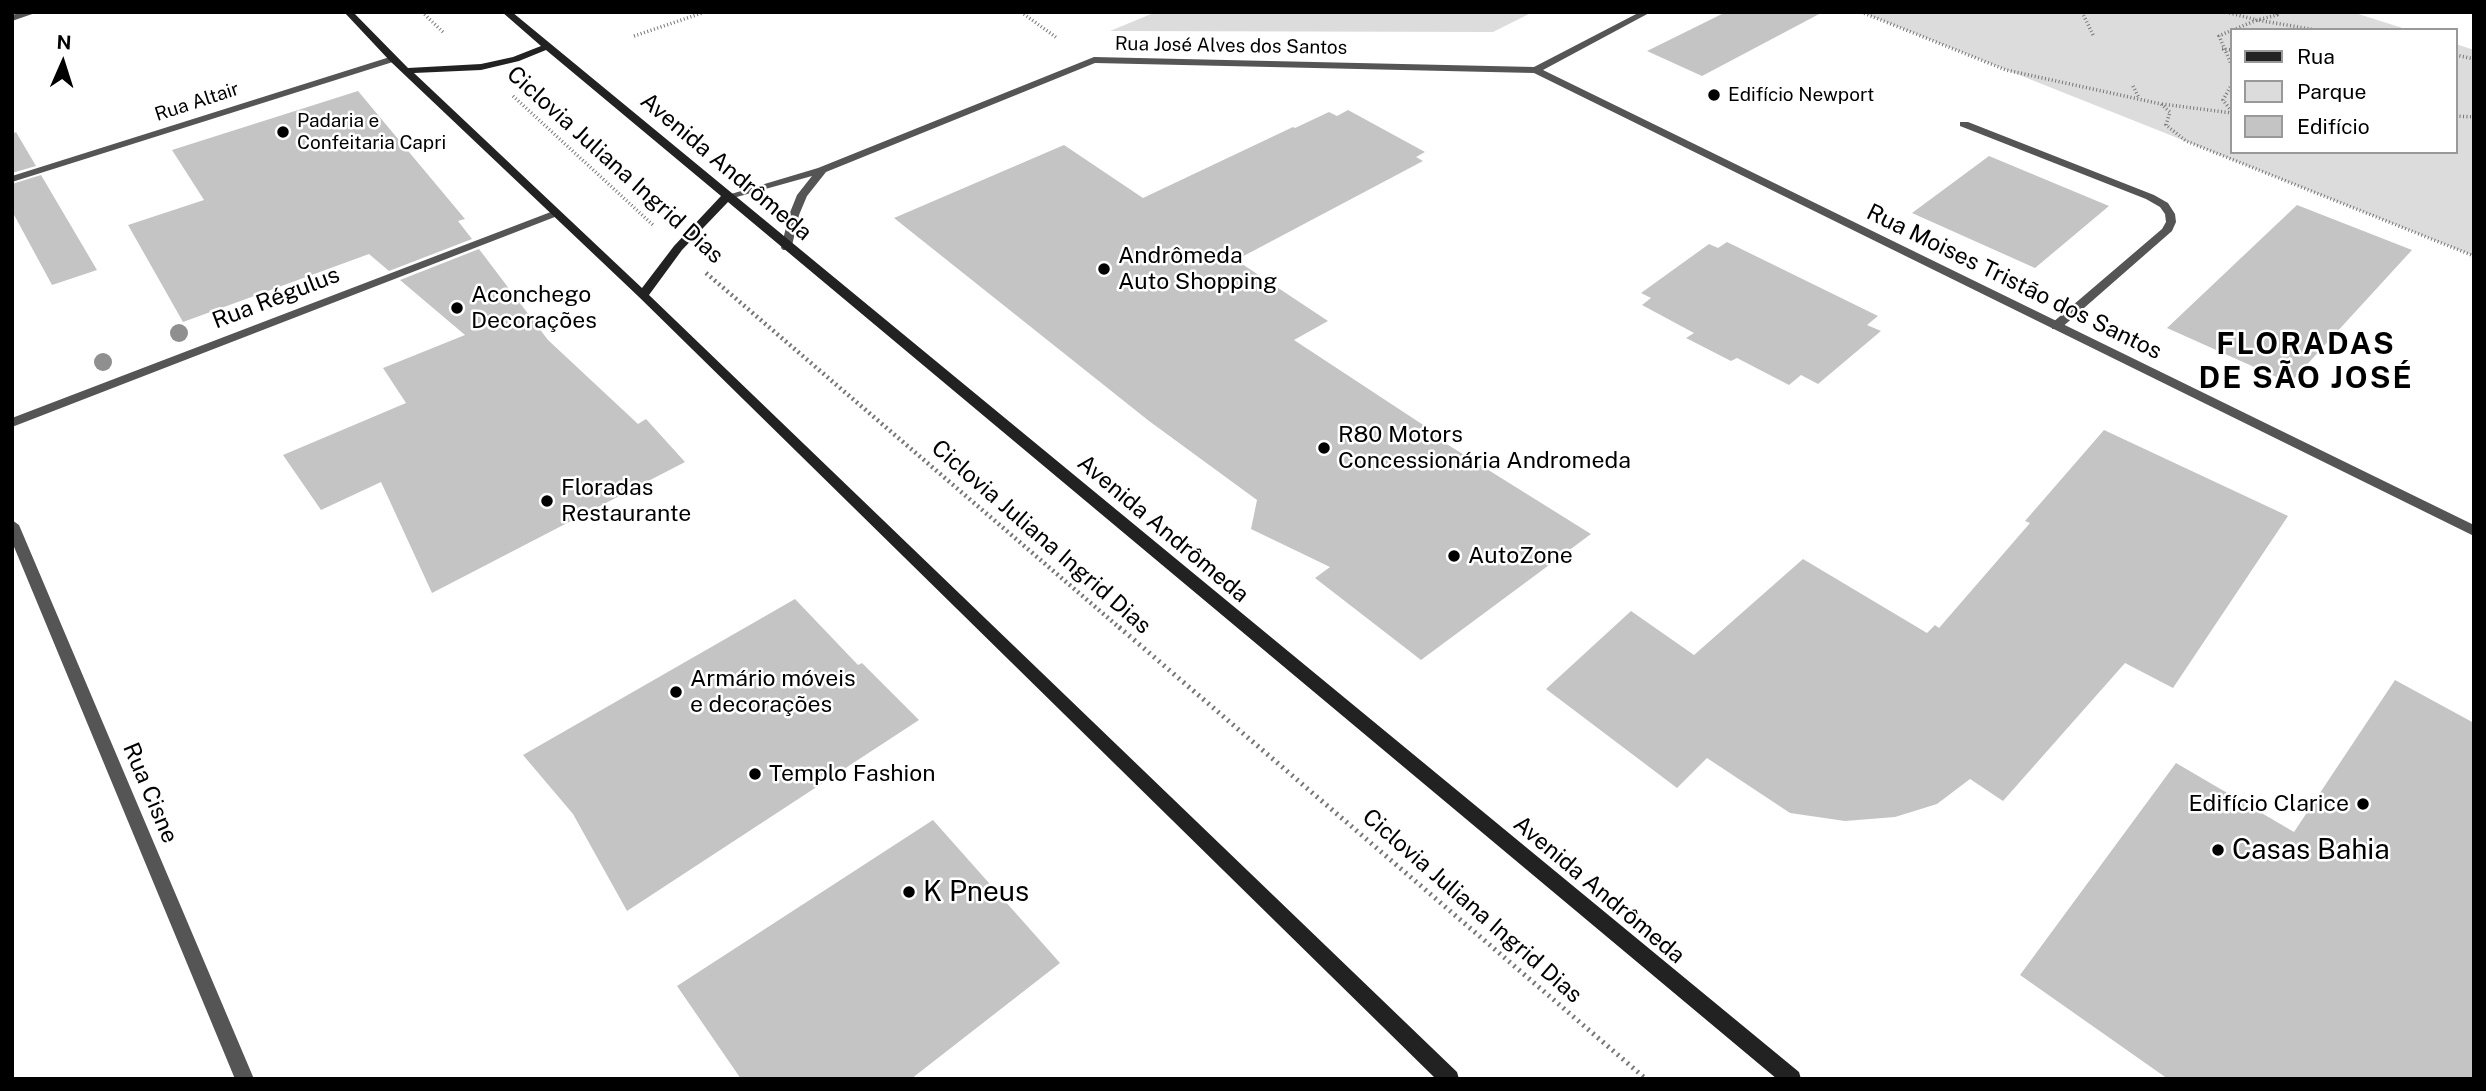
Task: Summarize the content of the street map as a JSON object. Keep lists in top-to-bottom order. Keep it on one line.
{"streets":{"main road":["Avenida Andrômeda"],"street":["Rua José Alves dos Santos","Rua Altair","Rua Moises Tristão dos Santos","Rua Régulus","Rua Cisne"],"path":["Ciclovia Juliana Ingrid Dias"]},"crossings":[["Rua José Alves dos Santos","Avenida Andrômeda"],["Rua José Alves dos Santos","Rua Moises Tristão dos Santos"]],"districts":["FLORADAS DE SÃO JOSÉ"],"places":["Edifício Newport","Padaria e Confeitaria Capri","Andrômeda Auto Shopping","Aconchego Decorações","R80 Motors Concessionária Andromeda","Floradas Restaurante","AutoZone","Armário móveis e decorações","Templo Fashion","Edifício Clarice","Casas Bahia","K Pneus"],"legend":["Rua","Parque","Edifício"],"north":"top"}
